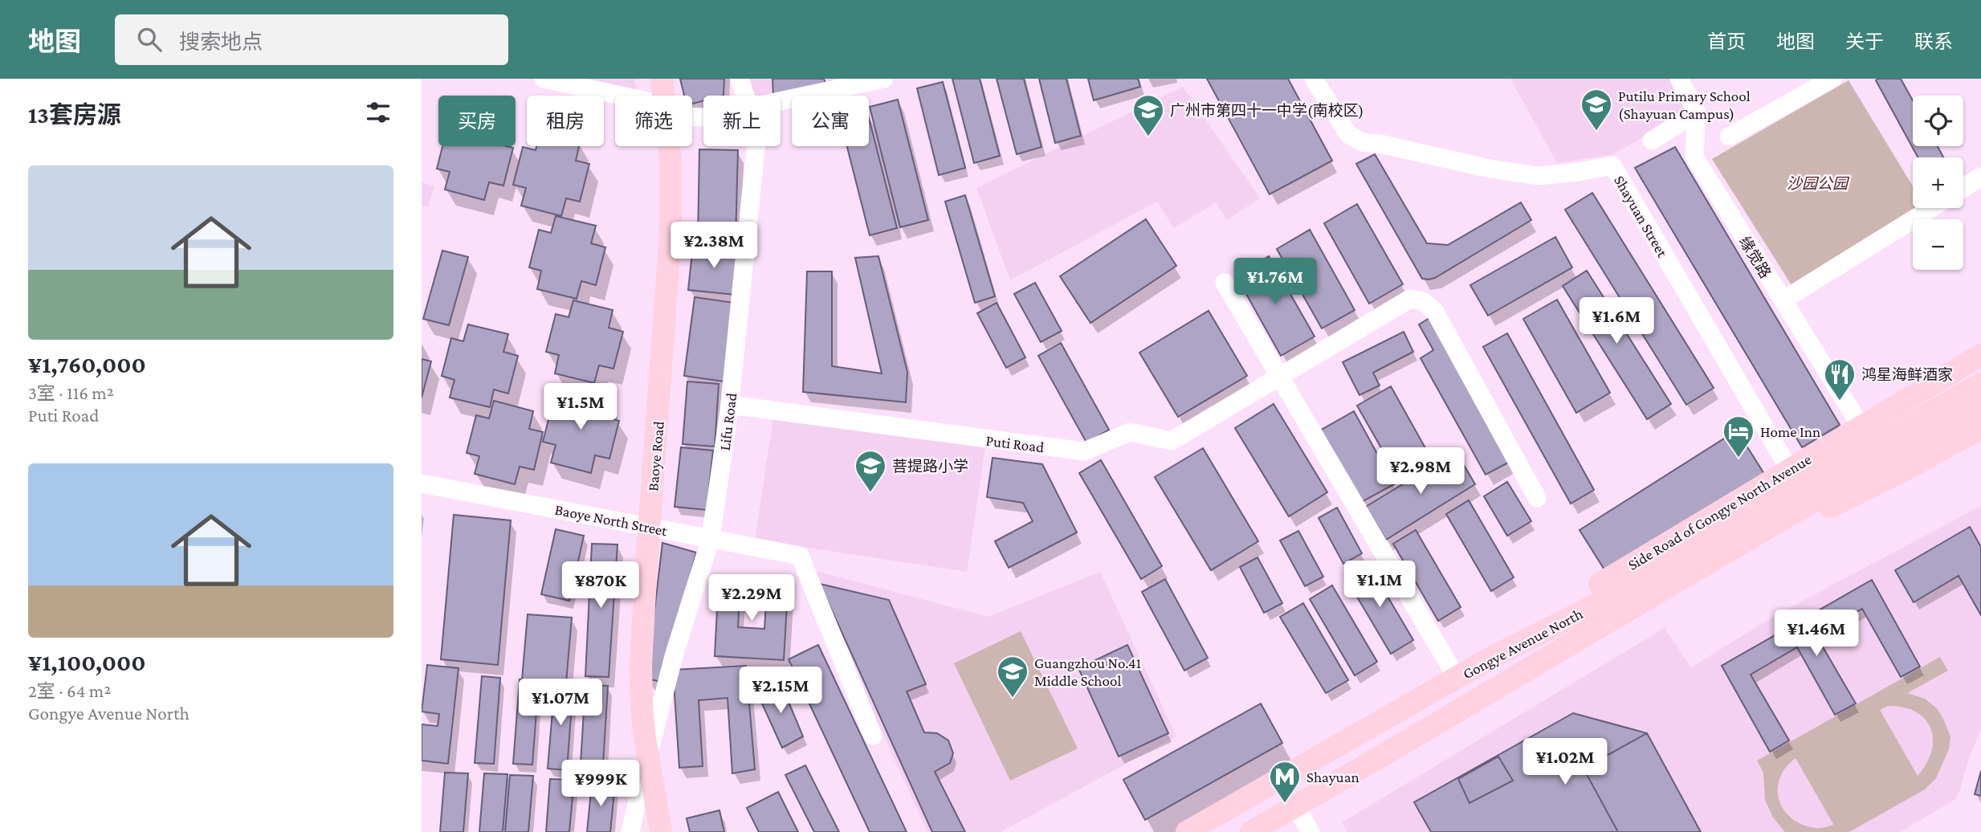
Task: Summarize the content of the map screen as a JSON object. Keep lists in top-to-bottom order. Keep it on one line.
{"streets":{"main road":["Baoye Road","Side Road of Gongye North Avenue","Gongye Avenue North"],"street":["Shayuan Street","缘觉路","Lifu Road","Puti Road","Baoye North Street"]},"crossings":[["Shayuan Street","Side Road of Gongye North Avenue"],["缘觉路","Side Road of Gongye North Avenue"],["Lifu Road","Puti Road"],["Lifu Road","Baoye Road"],["Lifu Road","Baoye North Street"],["Baoye Road","Baoye North Street"],["Side Road of Gongye North Avenue","Gongye Avenue North"]],"parks":["沙园公园"],"places":{"school or university":["Putilu Primary School (Shayuan Campus)","广州市第四十一中学(南校区)","菩提路小学","Guangzhou No.41 Middle School"],"restaurant":["鸿星海鲜酒家"],"hotel":["Home Inn"],"metro station":["Shayuan"]},"page":{"header":"地图","search":"搜索地点","nav":["首页","地图","关于","联系"],"heading":"13套房源","map_buttons":["+","−"],"chip":["买房","租房","筛选","新上","公寓"],"list":[{"name":"¥1,760,000","note":"3室 · 116 m² · Puti Road"},{"name":"¥1,100,000","note":"2室 · 64 m² · Gongye Avenue North"}],"price":["¥2.38M","¥1.76M","¥1.6M","¥1.5M","¥2.98M","¥1.1M","¥870K","¥2.29M","¥1.46M","¥2.15M","¥1.07M","¥1.02M","¥999K"]}}
